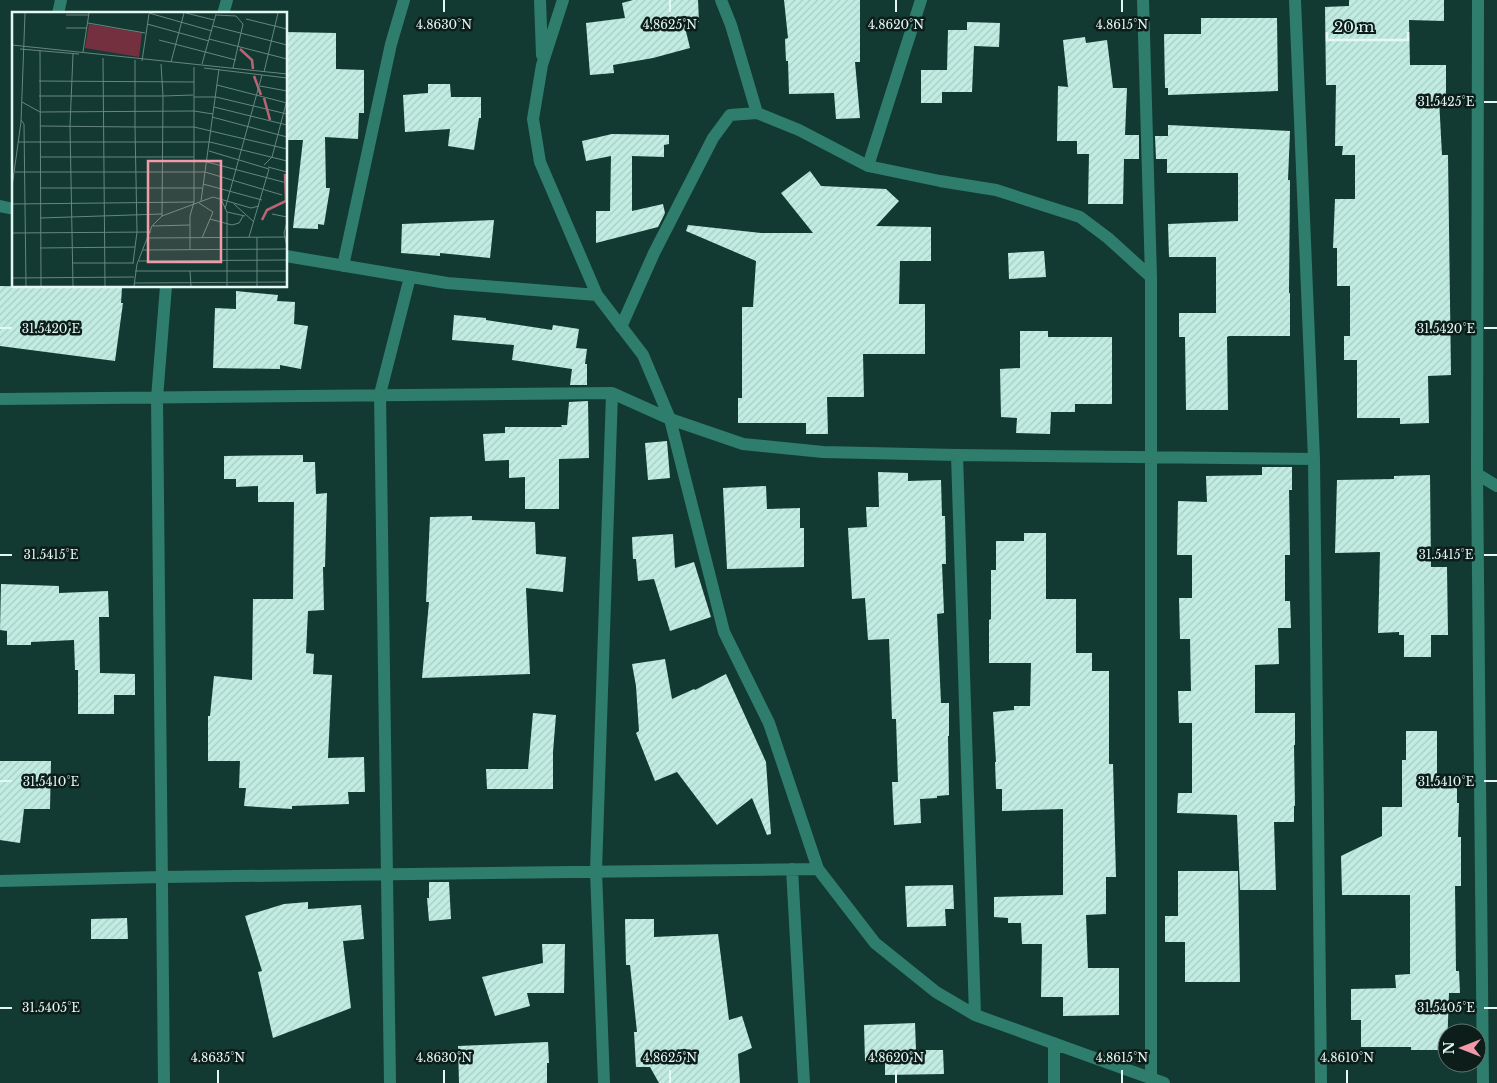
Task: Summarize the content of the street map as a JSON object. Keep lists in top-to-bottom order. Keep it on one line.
{"scale_bar":"20 m","north":"left","coordinates":["4.8630°N","4.8625°N","4.8620°N","4.8615°N","31.5425°E","31.5420°E","31.5415°E","31.5410°E","31.5405°E","4.8635°N","4.8610°N"]}
